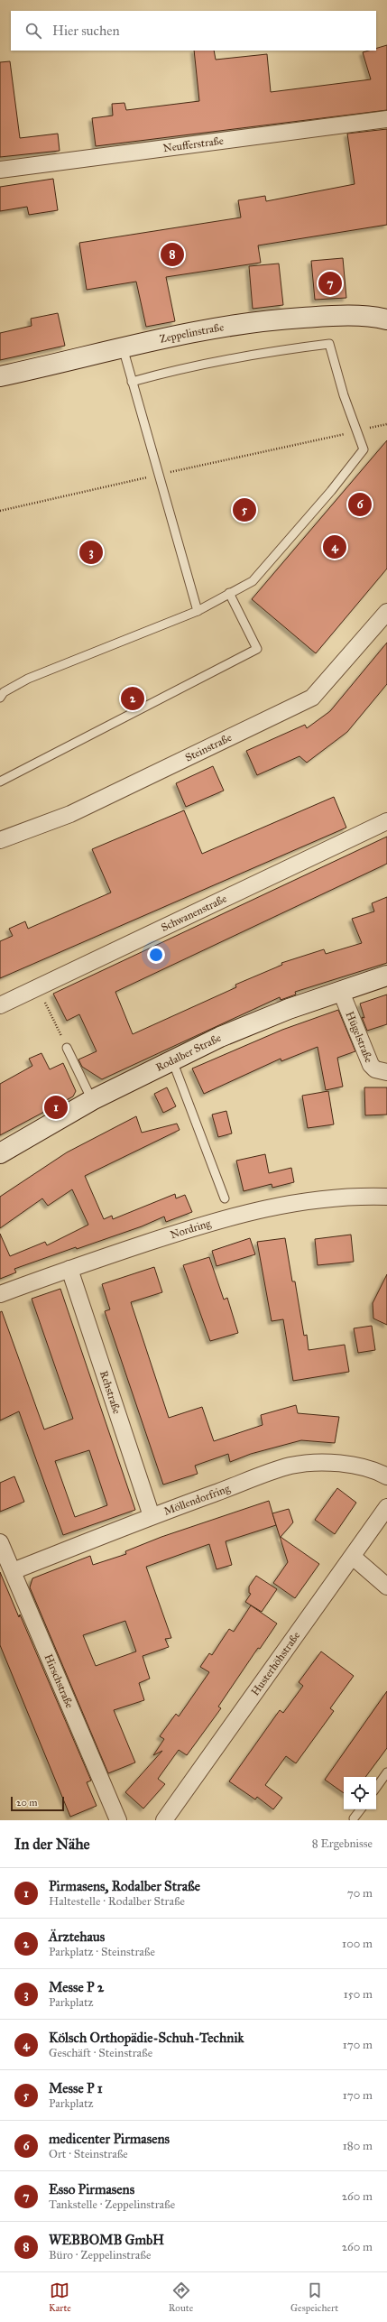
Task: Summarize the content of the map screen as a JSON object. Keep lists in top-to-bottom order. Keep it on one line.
{"streets":{"main road":["Zeppelinstraße","Rodalber Straße"],"street":["Neufferstraße","Steinstraße","Schwanenstraße","Hügelstraße","Nordring","Rehstraße","Möllendorfring","Husterhöhstraße","Hirschstraße"]},"crossings":[["Hügelstraße","Rodalber Straße"],["Nordring","Rehstraße"],["Rehstraße","Möllendorfring"],["Möllendorfring","Hirschstraße"]],"scale_bar":"20 m","page":{"search":"Hier suchen","pins":["8","7","6","5","4","3","2","1"],"scale":"20 m","heading":["In der Nähe","8 Ergebnisse"],"list":[{"mark":"1","name":"Pirmasens, Rodalber Straße","note":"Haltestelle · Rodalber Straße","value":"70 m"},{"mark":"2","name":"Ärztehaus","note":"Parkplatz · Steinstraße","value":"100 m"},{"mark":"3","name":"Messe P 2","note":"Parkplatz","value":"150 m"},{"mark":"4","name":"Kölsch Orthopädie-Schuh-Technik","note":"Geschäft · Steinstraße","value":"170 m"},{"mark":"5","name":"Messe P 1","note":"Parkplatz","value":"170 m"},{"mark":"6","name":"medicenter Pirmasens","note":"Ort · Steinstraße","value":"180 m"},{"mark":"7","name":"Esso Pirmasens","note":"Tankstelle · Zeppelinstraße","value":"260 m"},{"mark":"8","name":"WEBBOMB GmbH","note":"Büro · Zeppelinstraße","value":"260 m"}],"nav":["Karte","Route","Gespeichert"]}}
